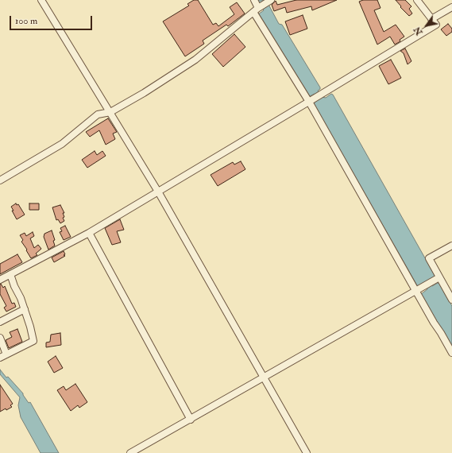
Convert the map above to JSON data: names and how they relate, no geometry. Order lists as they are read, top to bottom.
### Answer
{
  "scale_bar": "100 m",
  "north": "bottom left"
}
